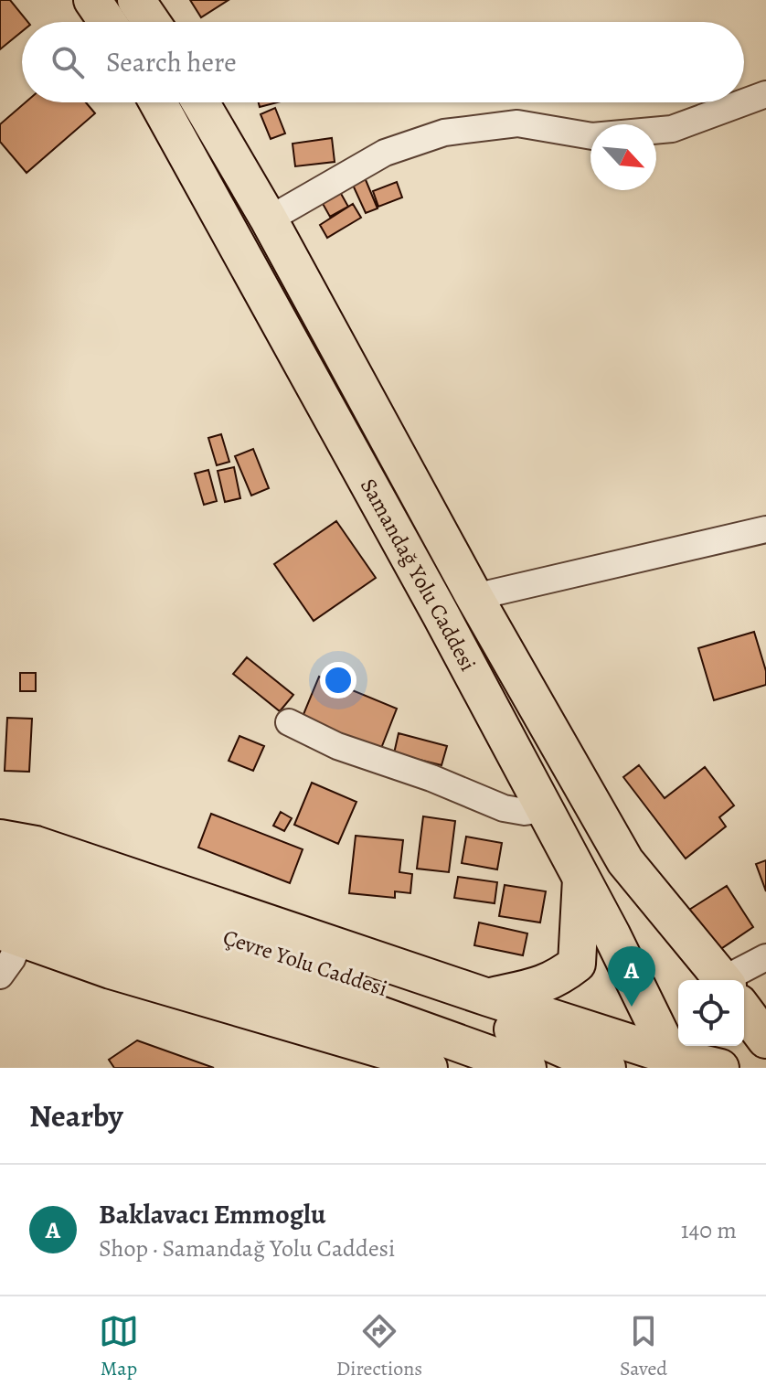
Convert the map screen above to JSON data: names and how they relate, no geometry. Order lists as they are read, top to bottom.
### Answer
{
  "streets": {
    "highway": ["Samandağ Yolu Caddesi", "Çevre Yolu Caddesi"]
  },
  "north": "bottom right",
  "page": {
    "search": "Search here",
    "pins": "A",
    "heading": "Nearby",
    "list": [
      {
        "mark": "A",
        "name": "Baklavacı Emmoglu",
        "note": "Shop · Samandağ Yolu Caddesi",
        "value": "140 m"
      }
    ],
    "nav": ["Map", "Directions", "Saved"]
  }
}
